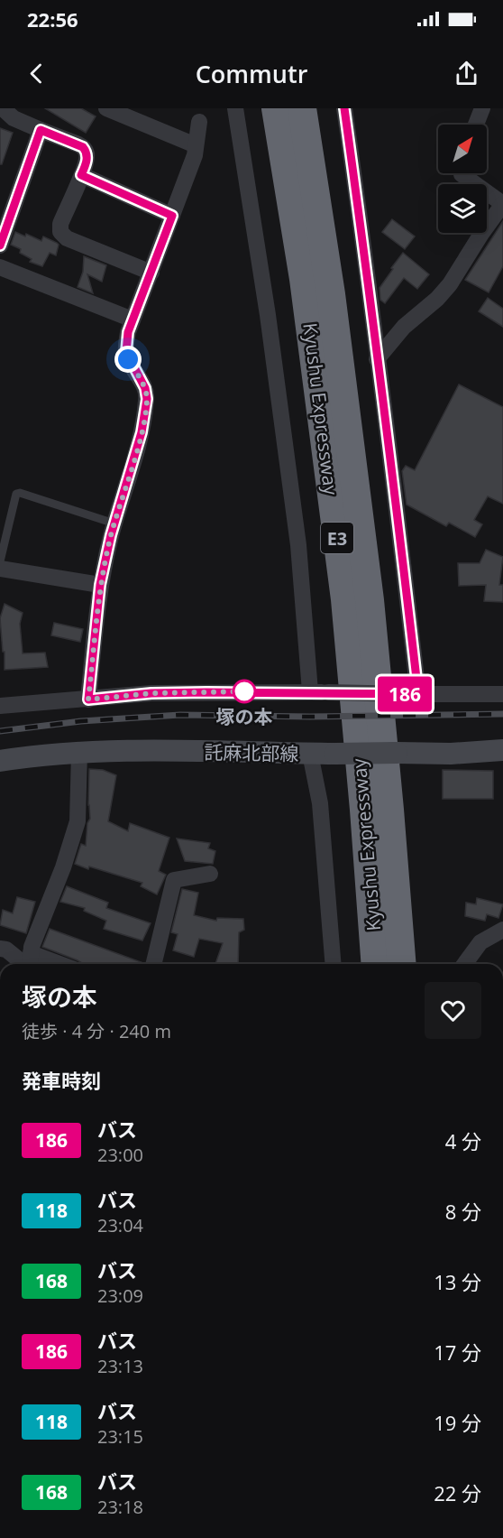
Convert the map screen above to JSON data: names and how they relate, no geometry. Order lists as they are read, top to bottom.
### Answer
{
  "streets": {
    "highway": ["Kyushu Expressway", "E3"],
    "main road": ["託麻北部線"]
  },
  "places": ["塚の本"],
  "lines": ["bus line 186"],
  "north": "top right",
  "page": {
    "status": "22:56",
    "header": "Commutr",
    "on_map": "186",
    "heading": [
      ["塚の本", "徒歩 · 4 分 · 240 m"],
      "発車時刻"
    ],
    "list": [
      {
        "mark": "186",
        "name": "バス",
        "note": "23:00",
        "value": "4 分"
      },
      {
        "mark": "118",
        "name": "バス",
        "note": "23:04",
        "value": "8 分"
      },
      {
        "mark": "168",
        "name": "バス",
        "note": "23:09",
        "value": "13 分"
      },
      {
        "mark": "186",
        "name": "バス",
        "note": "23:13",
        "value": "17 分"
      },
      {
        "mark": "118",
        "name": "バス",
        "note": "23:15",
        "value": "19 分"
      },
      {
        "mark": "168",
        "name": "バス",
        "note": "23:18",
        "value": "22 分"
      }
    ]
  }
}
